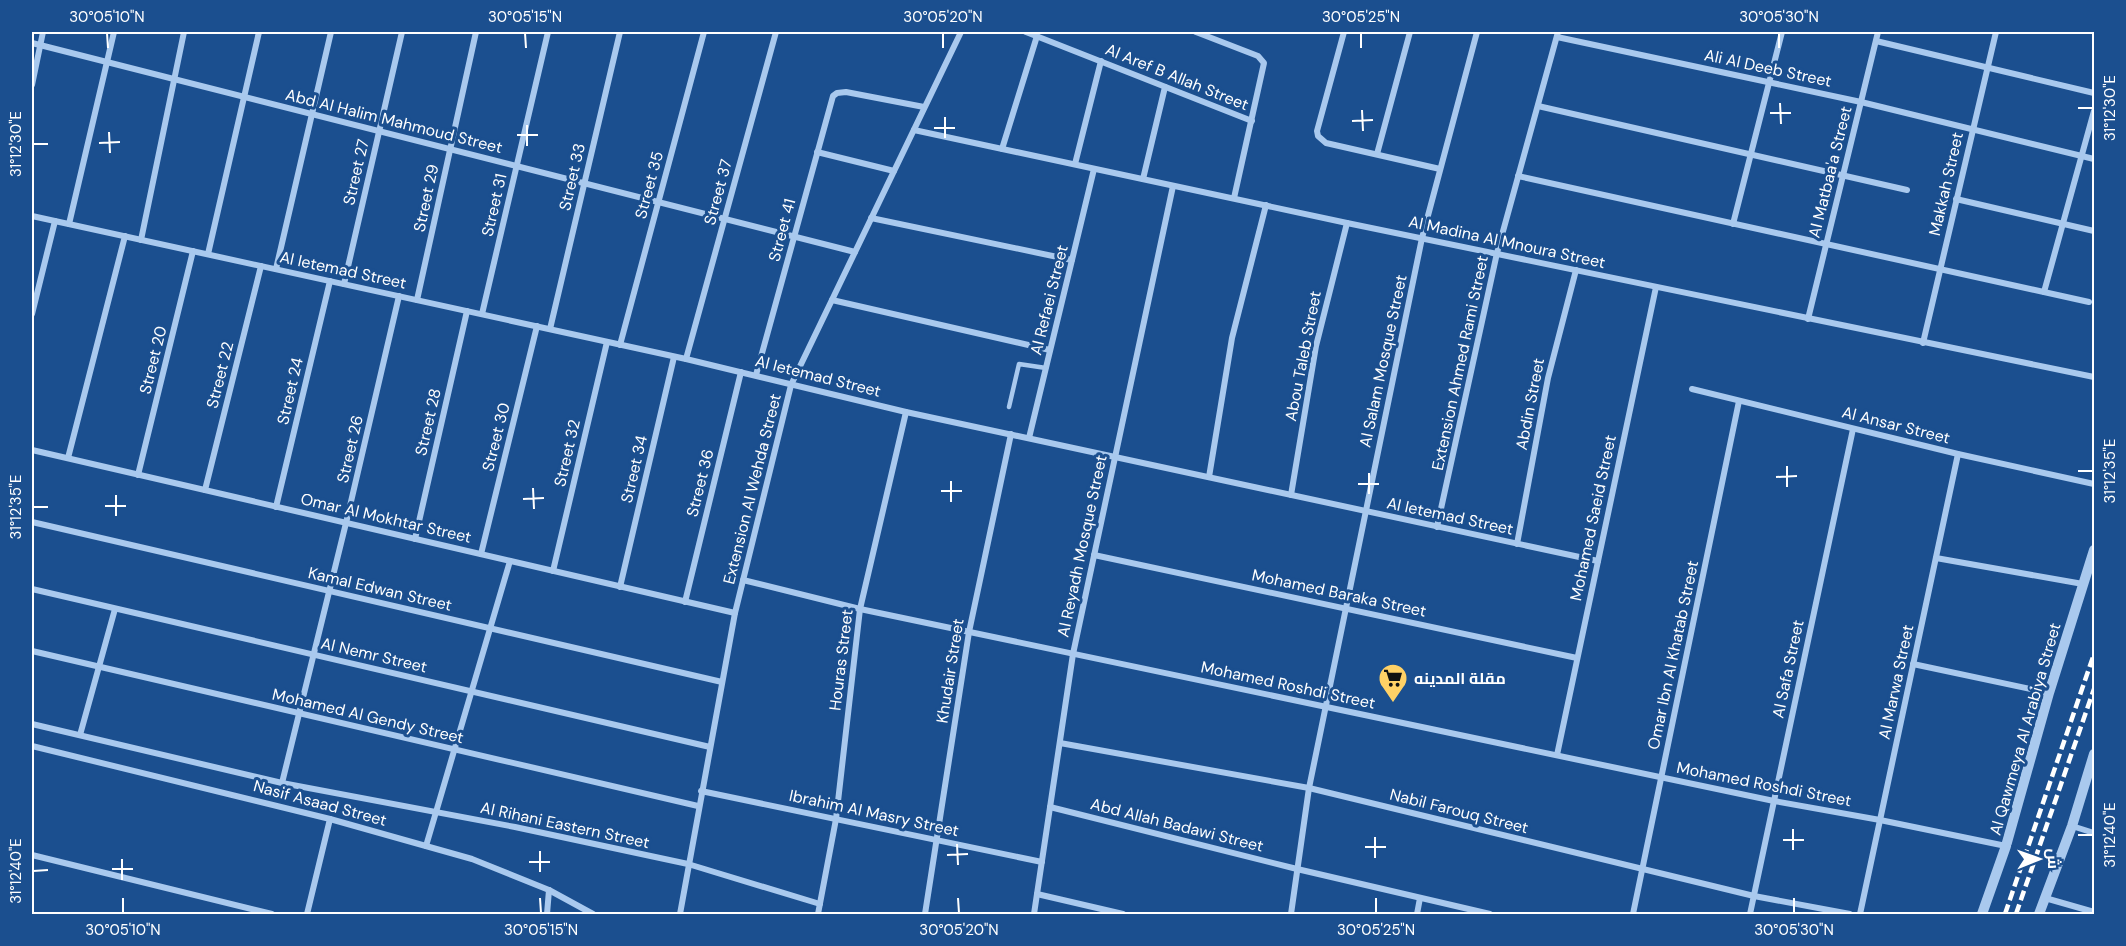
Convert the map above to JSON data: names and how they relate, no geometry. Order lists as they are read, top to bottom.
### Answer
{
  "streets": {
    "street": [
      "Ali Al Deeb Street",
      "Al Aref B Allah Street",
      "Abd Al Halim Mahmoud Street",
      "Street 27",
      "Al Matbaa'a Street",
      "Street 33",
      "Makkah Street",
      "Street 35",
      "Street 37",
      "Street 29",
      "Street 31",
      "Street 41",
      "Al Madina Al Mnoura Street",
      "Al Ietemad Street",
      "Al Refaei Street",
      "Abou Taleb Street",
      "Street 20",
      "Al Salam Mosque Street",
      "Extension Ahmed Rami Street",
      "Street 22",
      "Street 24",
      "Abdin Street",
      "Street 28",
      "Al Ansar Street",
      "Street 30",
      "Street 26",
      "Street 32",
      "Street 34",
      "Street 36",
      "Extension Al Wehda Street",
      "Omar Al Mokhtar Street",
      "Mohamed Saeid Street",
      "Al Reyadh Mosque Street",
      "Kamal Edwan Street",
      "Mohamed Baraka Street",
      "Al Nemr Street",
      "Omar Ibn Al Khatab Street",
      "Houras Street",
      "Al Safa Street",
      "Khudair Street",
      "Al Marwa Street",
      "Mohamed Roshdi Street",
      "Mohamed Al Gendy Street",
      "Al Qawmeya Al Arabiya Street",
      "Nasif Asaad Street",
      "Nabil Farouq Street",
      "Ibrahim Al Masry Street",
      "Al Rihani Eastern Street",
      "Abd Allah Badawi Street"
    ]
  },
  "crossings": [
    ["Ali Al Deeb Street", "Al Matbaa'a Street"],
    ["Ali Al Deeb Street", "Makkah Street"],
    ["Ali Al Deeb Street", "Extension Ahmed Rami Street"],
    ["Abd Al Halim Mahmoud Street", "Street 27"],
    ["Abd Al Halim Mahmoud Street", "Street 33"],
    ["Abd Al Halim Mahmoud Street", "Street 35"],
    ["Abd Al Halim Mahmoud Street", "Street 37"],
    ["Abd Al Halim Mahmoud Street", "Street 29"],
    ["Abd Al Halim Mahmoud Street", "Street 31"],
    ["Abd Al Halim Mahmoud Street", "Street 41"],
    ["Abd Al Halim Mahmoud Street", "Extension Al Wehda Street"],
    ["Street 27", "Al Ietemad Street"],
    ["Al Matbaa'a Street", "Al Madina Al Mnoura Street"],
    ["Street 33", "Al Ietemad Street"],
    ["Makkah Street", "Al Madina Al Mnoura Street"],
    ["Street 35", "Al Ietemad Street"],
    ["Street 37", "Al Ietemad Street"],
    ["Street 29", "Al Ietemad Street"],
    ["Street 31", "Al Ietemad Street"],
    ["Street 41", "Al Ietemad Street"],
    ["Street 41", "Extension Al Wehda Street"],
    ["Al Madina Al Mnoura Street", "Al Refaei Street"],
    ["Al Madina Al Mnoura Street", "Abou Taleb Street"],
    ["Al Madina Al Mnoura Street", "Al Salam Mosque Street"],
    ["Al Madina Al Mnoura Street", "Extension Ahmed Rami Street"],
    ["Al Madina Al Mnoura Street", "Abdin Street"],
    ["Al Madina Al Mnoura Street", "Extension Al Wehda Street"],
    ["Al Madina Al Mnoura Street", "Mohamed Saeid Street"],
    ["Al Madina Al Mnoura Street", "Al Reyadh Mosque Street"],
    ["Al Ietemad Street", "Al Refaei Street"],
    ["Al Ietemad Street", "Abou Taleb Street"],
    ["Al Ietemad Street", "Street 20"],
    ["Al Ietemad Street", "Al Salam Mosque Street"],
    ["Al Ietemad Street", "Extension Ahmed Rami Street"],
    ["Al Ietemad Street", "Street 22"],
    ["Al Ietemad Street", "Street 24"],
    ["Al Ietemad Street", "Abdin Street"],
    ["Al Ietemad Street", "Street 28"],
    ["Al Ietemad Street", "Street 30"],
    ["Al Ietemad Street", "Street 26"],
    ["Al Ietemad Street", "Street 32"],
    ["Al Ietemad Street", "Street 34"],
    ["Al Ietemad Street", "Street 36"],
    ["Al Ietemad Street", "Extension Al Wehda Street"],
    ["Al Ietemad Street", "Mohamed Saeid Street"],
    ["Al Ietemad Street", "Al Reyadh Mosque Street"],
    ["Al Ietemad Street", "Houras Street"],
    ["Al Ietemad Street", "Khudair Street"],
    ["Street 20", "Omar Al Mokhtar Street"],
    ["Al Salam Mosque Street", "Mohamed Baraka Street"],
    ["Al Salam Mosque Street", "Mohamed Roshdi Street"],
    ["Al Salam Mosque Street", "Nabil Farouq Street"],
    ["Al Salam Mosque Street", "Abd Allah Badawi Street"],
    ["Street 22", "Omar Al Mokhtar Street"],
    ["Street 24", "Omar Al Mokhtar Street"],
    ["Street 28", "Omar Al Mokhtar Street"],
    ["Al Ansar Street", "Omar Ibn Al Khatab Street"],
    ["Al Ansar Street", "Al Safa Street"],
    ["Al Ansar Street", "Al Marwa Street"],
    ["Street 30", "Omar Al Mokhtar Street"],
    ["Street 26", "Omar Al Mokhtar Street"],
    ["Street 26", "Kamal Edwan Street"],
    ["Street 26", "Al Nemr Street"],
    ["Street 26", "Mohamed Al Gendy Street"],
    ["Street 26", "Nasif Asaad Street"],
    ["Street 32", "Omar Al Mokhtar Street"],
    ["Street 34", "Omar Al Mokhtar Street"],
    ["Street 36", "Omar Al Mokhtar Street"],
    ["Extension Al Wehda Street", "Omar Al Mokhtar Street"],
    ["Extension Al Wehda Street", "Kamal Edwan Street"],
    ["Extension Al Wehda Street", "Al Nemr Street"],
    ["Extension Al Wehda Street", "Mohamed Roshdi Street"],
    ["Extension Al Wehda Street", "Mohamed Al Gendy Street"],
    ["Extension Al Wehda Street", "Ibrahim Al Masry Street"],
    ["Extension Al Wehda Street", "Al Rihani Eastern Street"],
    ["Mohamed Saeid Street", "Mohamed Baraka Street"],
    ["Mohamed Saeid Street", "Mohamed Roshdi Street"],
    ["Al Reyadh Mosque Street", "Mohamed Baraka Street"],
    ["Al Reyadh Mosque Street", "Mohamed Roshdi Street"],
    ["Al Reyadh Mosque Street", "Nabil Farouq Street"],
    ["Al Reyadh Mosque Street", "Ibrahim Al Masry Street"],
    ["Al Reyadh Mosque Street", "Abd Allah Badawi Street"],
    ["Omar Ibn Al Khatab Street", "Mohamed Roshdi Street"],
    ["Omar Ibn Al Khatab Street", "Nabil Farouq Street"],
    ["Houras Street", "Mohamed Roshdi Street"],
    ["Houras Street", "Ibrahim Al Masry Street"],
    ["Houras Street", "Al Rihani Eastern Street"],
    ["Al Safa Street", "Mohamed Roshdi Street"],
    ["Al Safa Street", "Nabil Farouq Street"],
    ["Khudair Street", "Mohamed Roshdi Street"],
    ["Khudair Street", "Ibrahim Al Masry Street"],
    ["Al Marwa Street", "Mohamed Roshdi Street"],
    ["Mohamed Roshdi Street", "Al Qawmeya Al Arabiya Street"],
    ["Nasif Asaad Street", "Al Rihani Eastern Street"]
  ],
  "places": {
    "supermarket": ["مقلة المدينه"]
  },
  "north": "right",
  "coordinates": [
    "30°05'10\"N",
    "30°05'15\"N",
    "30°05'20\"N",
    "30°05'25\"N",
    "30°05'30\"N",
    "31°12'30\"E",
    "31°12'35\"E",
    "31°12'40\"E"
  ]
}
